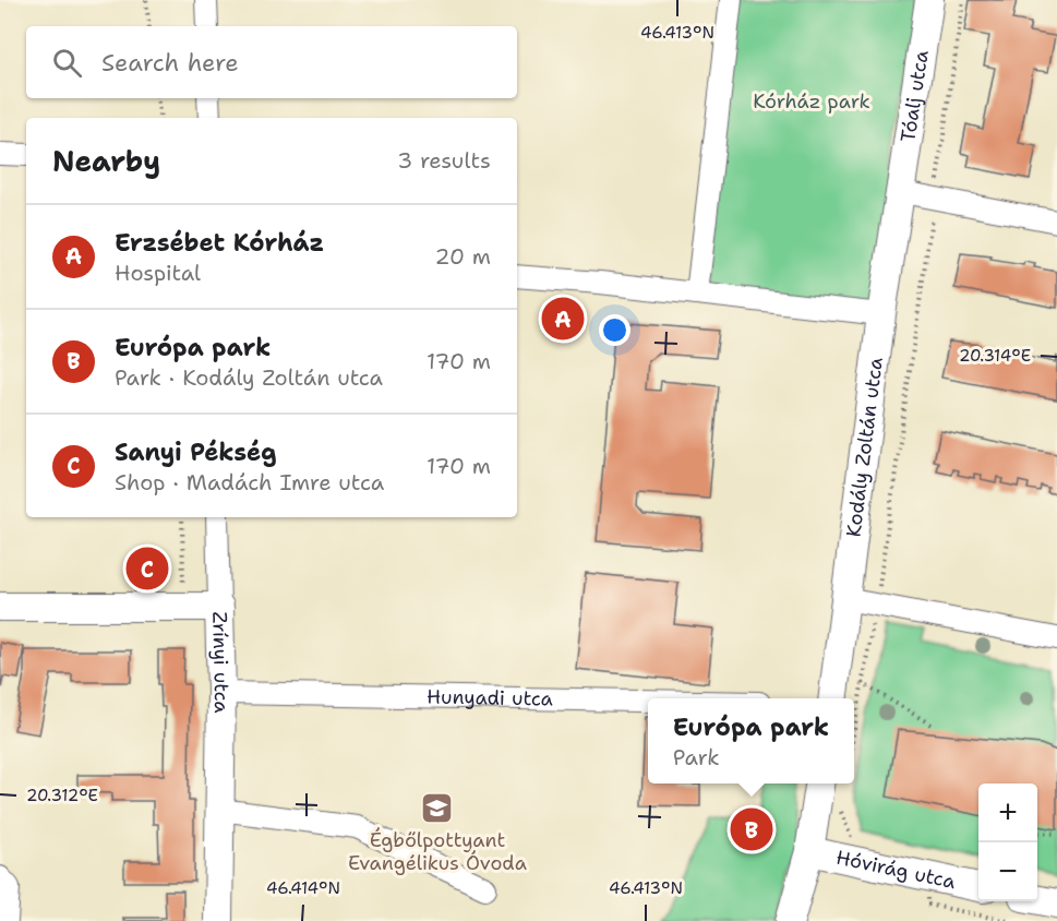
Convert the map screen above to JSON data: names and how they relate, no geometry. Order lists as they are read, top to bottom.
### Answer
{
  "streets": {
    "street": [
      "Tóalj utca",
      "Kodály Zoltán utca",
      "Zrínyi utca",
      "Hunyadi utca",
      "Hóvirág utca"
    ]
  },
  "crossings": [
    ["Tóalj utca", "Kodály Zoltán utca"],
    ["Zrínyi utca", "Hunyadi utca"]
  ],
  "parks": ["Kórház park"],
  "places": {
    "school or university": ["Égbőlpottyant Evangélikus Óvoda"]
  },
  "page": {
    "search": "Search here",
    "heading": ["Nearby", "3 results"],
    "list": [
      {
        "mark": "A",
        "name": "Erzsébet Kórház",
        "note": "Hospital",
        "value": "20 m"
      },
      {
        "mark": "B",
        "name": "Európa park",
        "note": "Park · Kodály Zoltán utca",
        "value": "170 m"
      },
      {
        "mark": "C",
        "name": "Sanyi Pékség",
        "note": "Shop · Madách Imre utca",
        "value": "170 m"
      }
    ],
    "pins": ["A", "C", "B"],
    "popup": ["Európa park", "Park"],
    "map_buttons": ["+", "−"]
  },
  "coordinates": [
    "46.413°N",
    "20.314°E",
    "20.312°E",
    "46.414°N"
  ]
}
